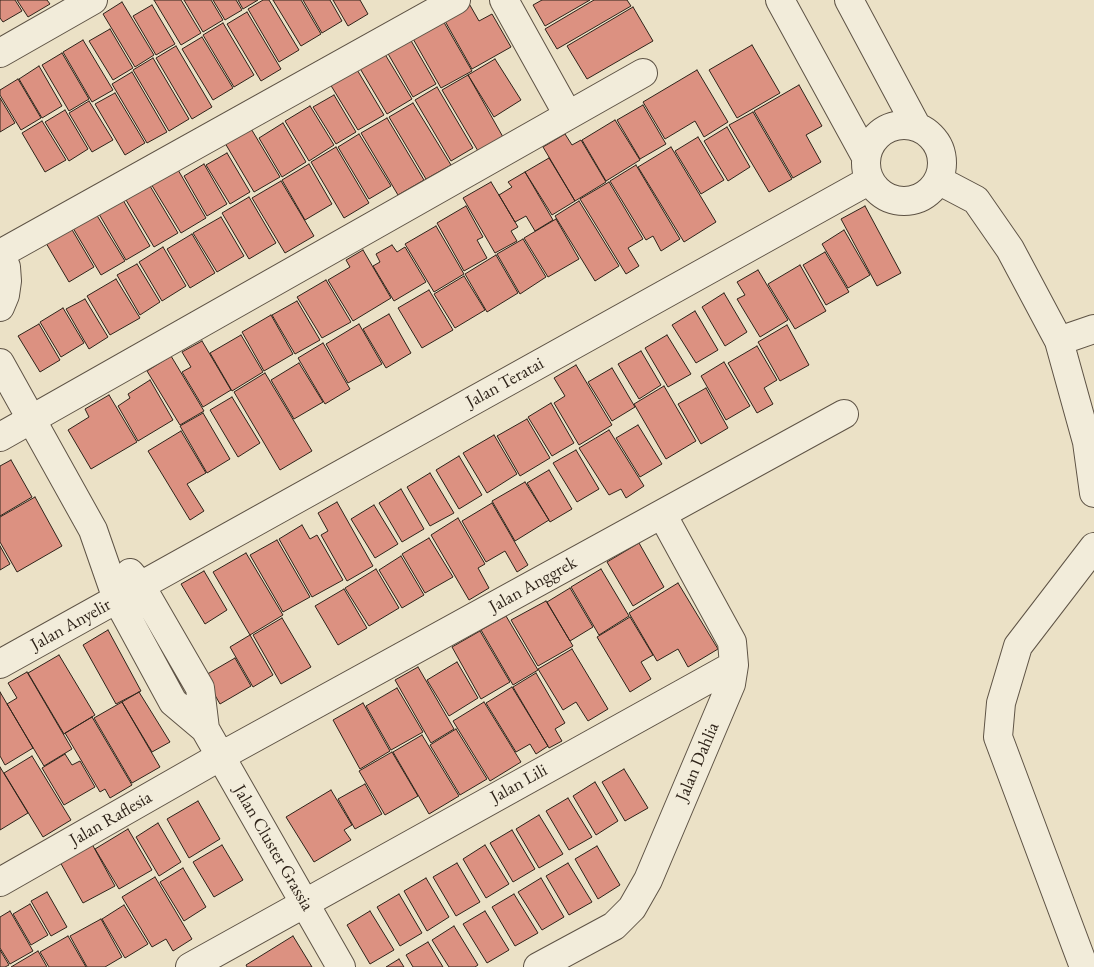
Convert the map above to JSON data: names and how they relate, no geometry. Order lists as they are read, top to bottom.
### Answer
{
  "streets": {
    "street": [
      "Jalan Teratai",
      "Jalan Anggrek",
      "Jalan Anyelir",
      "Jalan Dahlia",
      "Jalan Lili",
      "Jalan Raflesia",
      "Jalan Cluster Grassia"
    ]
  },
  "crossings": [
    ["Jalan Teratai", "Jalan Anyelir"],
    ["Jalan Teratai", "Jalan Cluster Grassia"],
    ["Jalan Anggrek", "Jalan Dahlia"],
    ["Jalan Anggrek", "Jalan Raflesia"],
    ["Jalan Anggrek", "Jalan Cluster Grassia"],
    ["Jalan Anyelir", "Jalan Cluster Grassia"],
    ["Jalan Dahlia", "Jalan Lili"],
    ["Jalan Lili", "Jalan Cluster Grassia"],
    ["Jalan Raflesia", "Jalan Cluster Grassia"]
  ]
}
